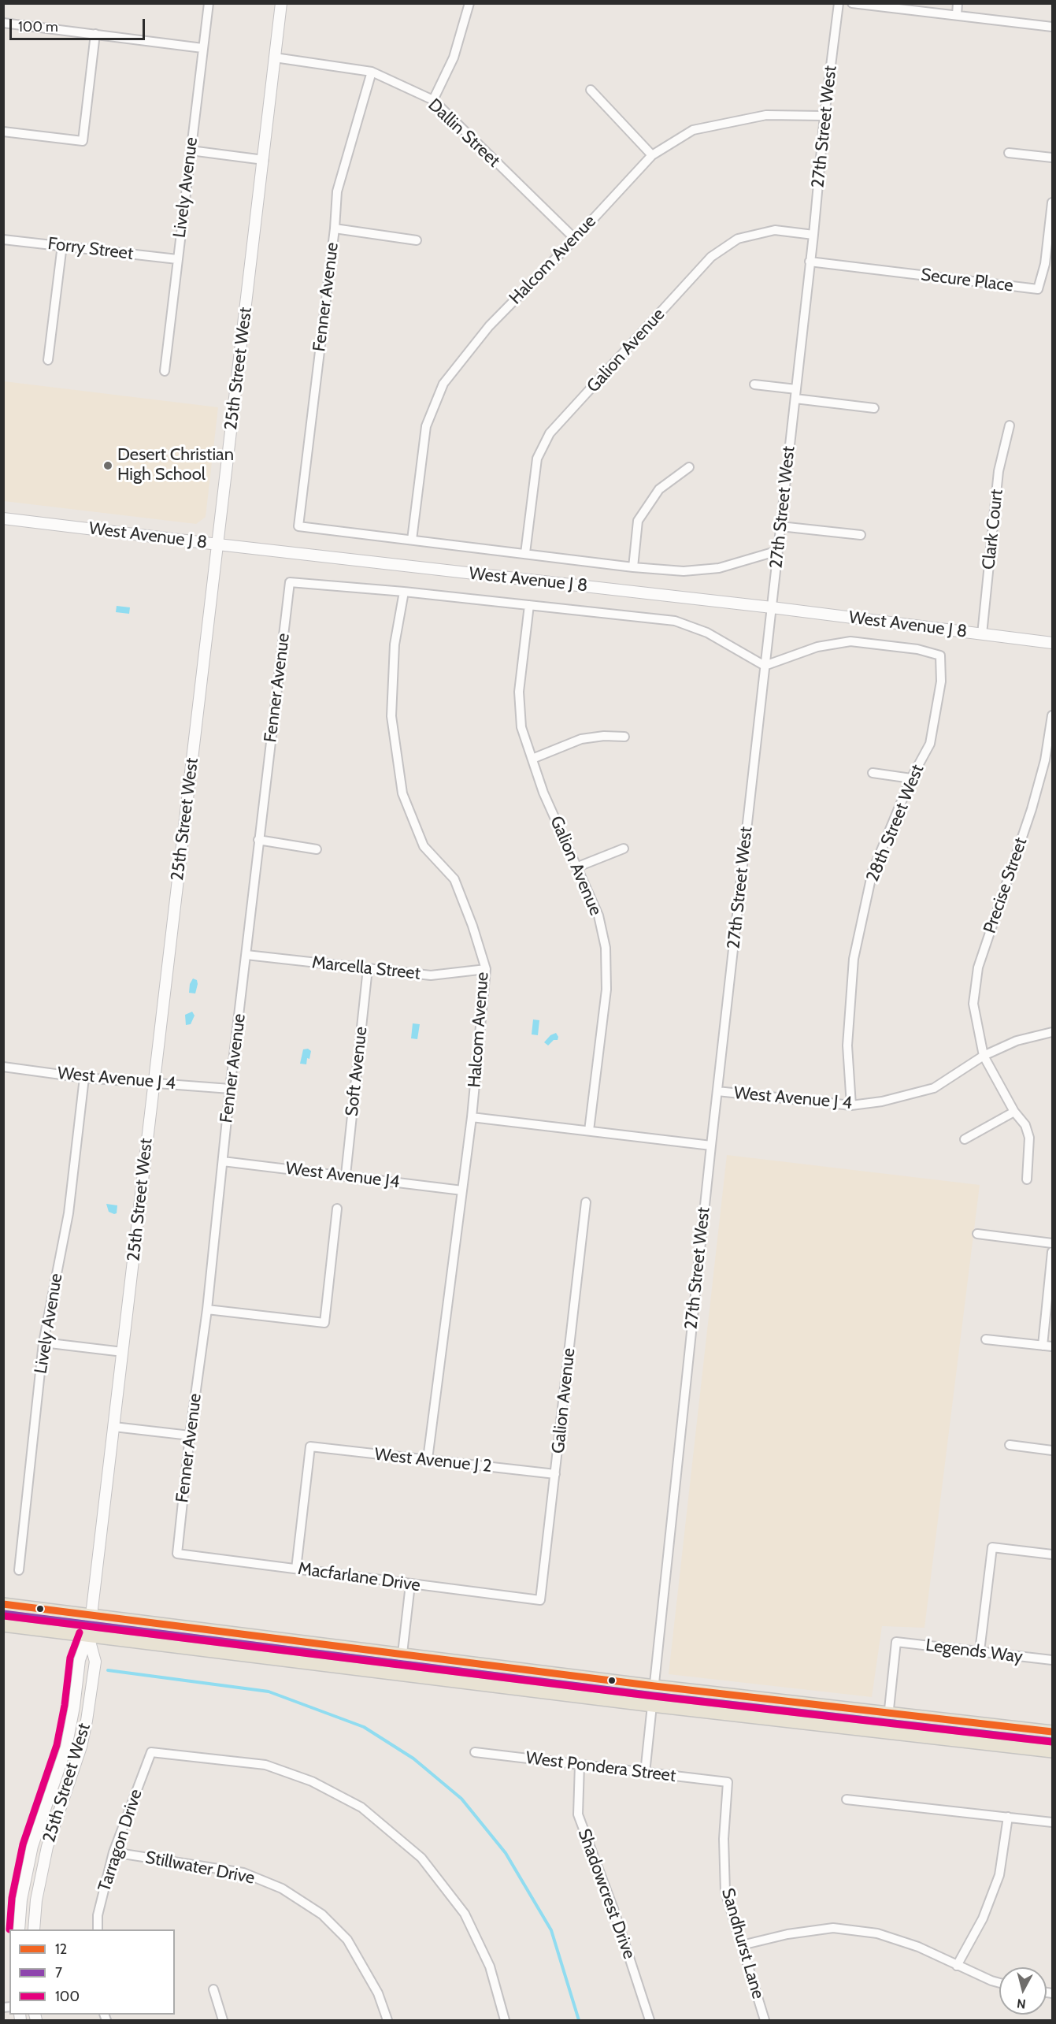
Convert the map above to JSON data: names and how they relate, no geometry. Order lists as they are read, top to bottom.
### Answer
{
  "streets": {
    "street": [
      "27th Street West",
      "Dallin Street",
      "Lively Avenue",
      "Forry Street",
      "Halcom Avenue",
      "Secure Place",
      "Fenner Avenue",
      "Galion Avenue",
      "25th Street West",
      "Clark Court",
      "West Avenue J 8",
      "28th Street West",
      "Precise Street",
      "Marcella Street",
      "Soft Avenue",
      "West Avenue J 4",
      "West Avenue J4",
      "West Avenue J 2",
      "Macfarlane Drive",
      "Legends Way",
      "West Pondera Street",
      "Tarragon Drive",
      "Stillwater Drive",
      "Shadowcrest Drive",
      "Sandhurst Lane"
    ]
  },
  "crossings": [
    ["27th Street West", "Halcom Avenue"],
    ["27th Street West", "Secure Place"],
    ["27th Street West", "Galion Avenue"],
    ["27th Street West", "West Avenue J 8"],
    ["27th Street West", "28th Street West"],
    ["27th Street West", "West Avenue J 4"],
    ["27th Street West", "West Pondera Street"],
    ["Dallin Street", "Halcom Avenue"],
    ["Dallin Street", "Fenner Avenue"],
    ["Dallin Street", "25th Street West"],
    ["Lively Avenue", "Forry Street"],
    ["Lively Avenue", "West Avenue J 4"],
    ["Halcom Avenue", "Fenner Avenue"],
    ["Halcom Avenue", "Marcella Street"],
    ["Halcom Avenue", "West Avenue J4"],
    ["Halcom Avenue", "West Avenue J 2"],
    ["Fenner Avenue", "Marcella Street"],
    ["Fenner Avenue", "West Avenue J 4"],
    ["Fenner Avenue", "West Avenue J4"],
    ["Fenner Avenue", "Macfarlane Drive"],
    ["Galion Avenue", "West Avenue J 2"],
    ["Galion Avenue", "Macfarlane Drive"],
    ["25th Street West", "West Avenue J 8"],
    ["25th Street West", "West Avenue J 4"],
    ["Clark Court", "West Avenue J 8"],
    ["28th Street West", "West Avenue J 4"],
    ["Precise Street", "West Avenue J 4"],
    ["Marcella Street", "Soft Avenue"],
    ["Soft Avenue", "West Avenue J4"],
    ["West Avenue J 2", "Macfarlane Drive"],
    ["West Pondera Street", "Shadowcrest Drive"],
    ["West Pondera Street", "Sandhurst Lane"],
    ["Tarragon Drive", "Stillwater Drive"]
  ],
  "places": ["Desert Christian High School"],
  "lines": ["transit line 12", "transit line 7", "transit line 100"],
  "legend": ["12", "7", "100"],
  "scale_bar": "100 m",
  "north": "bottom"
}
